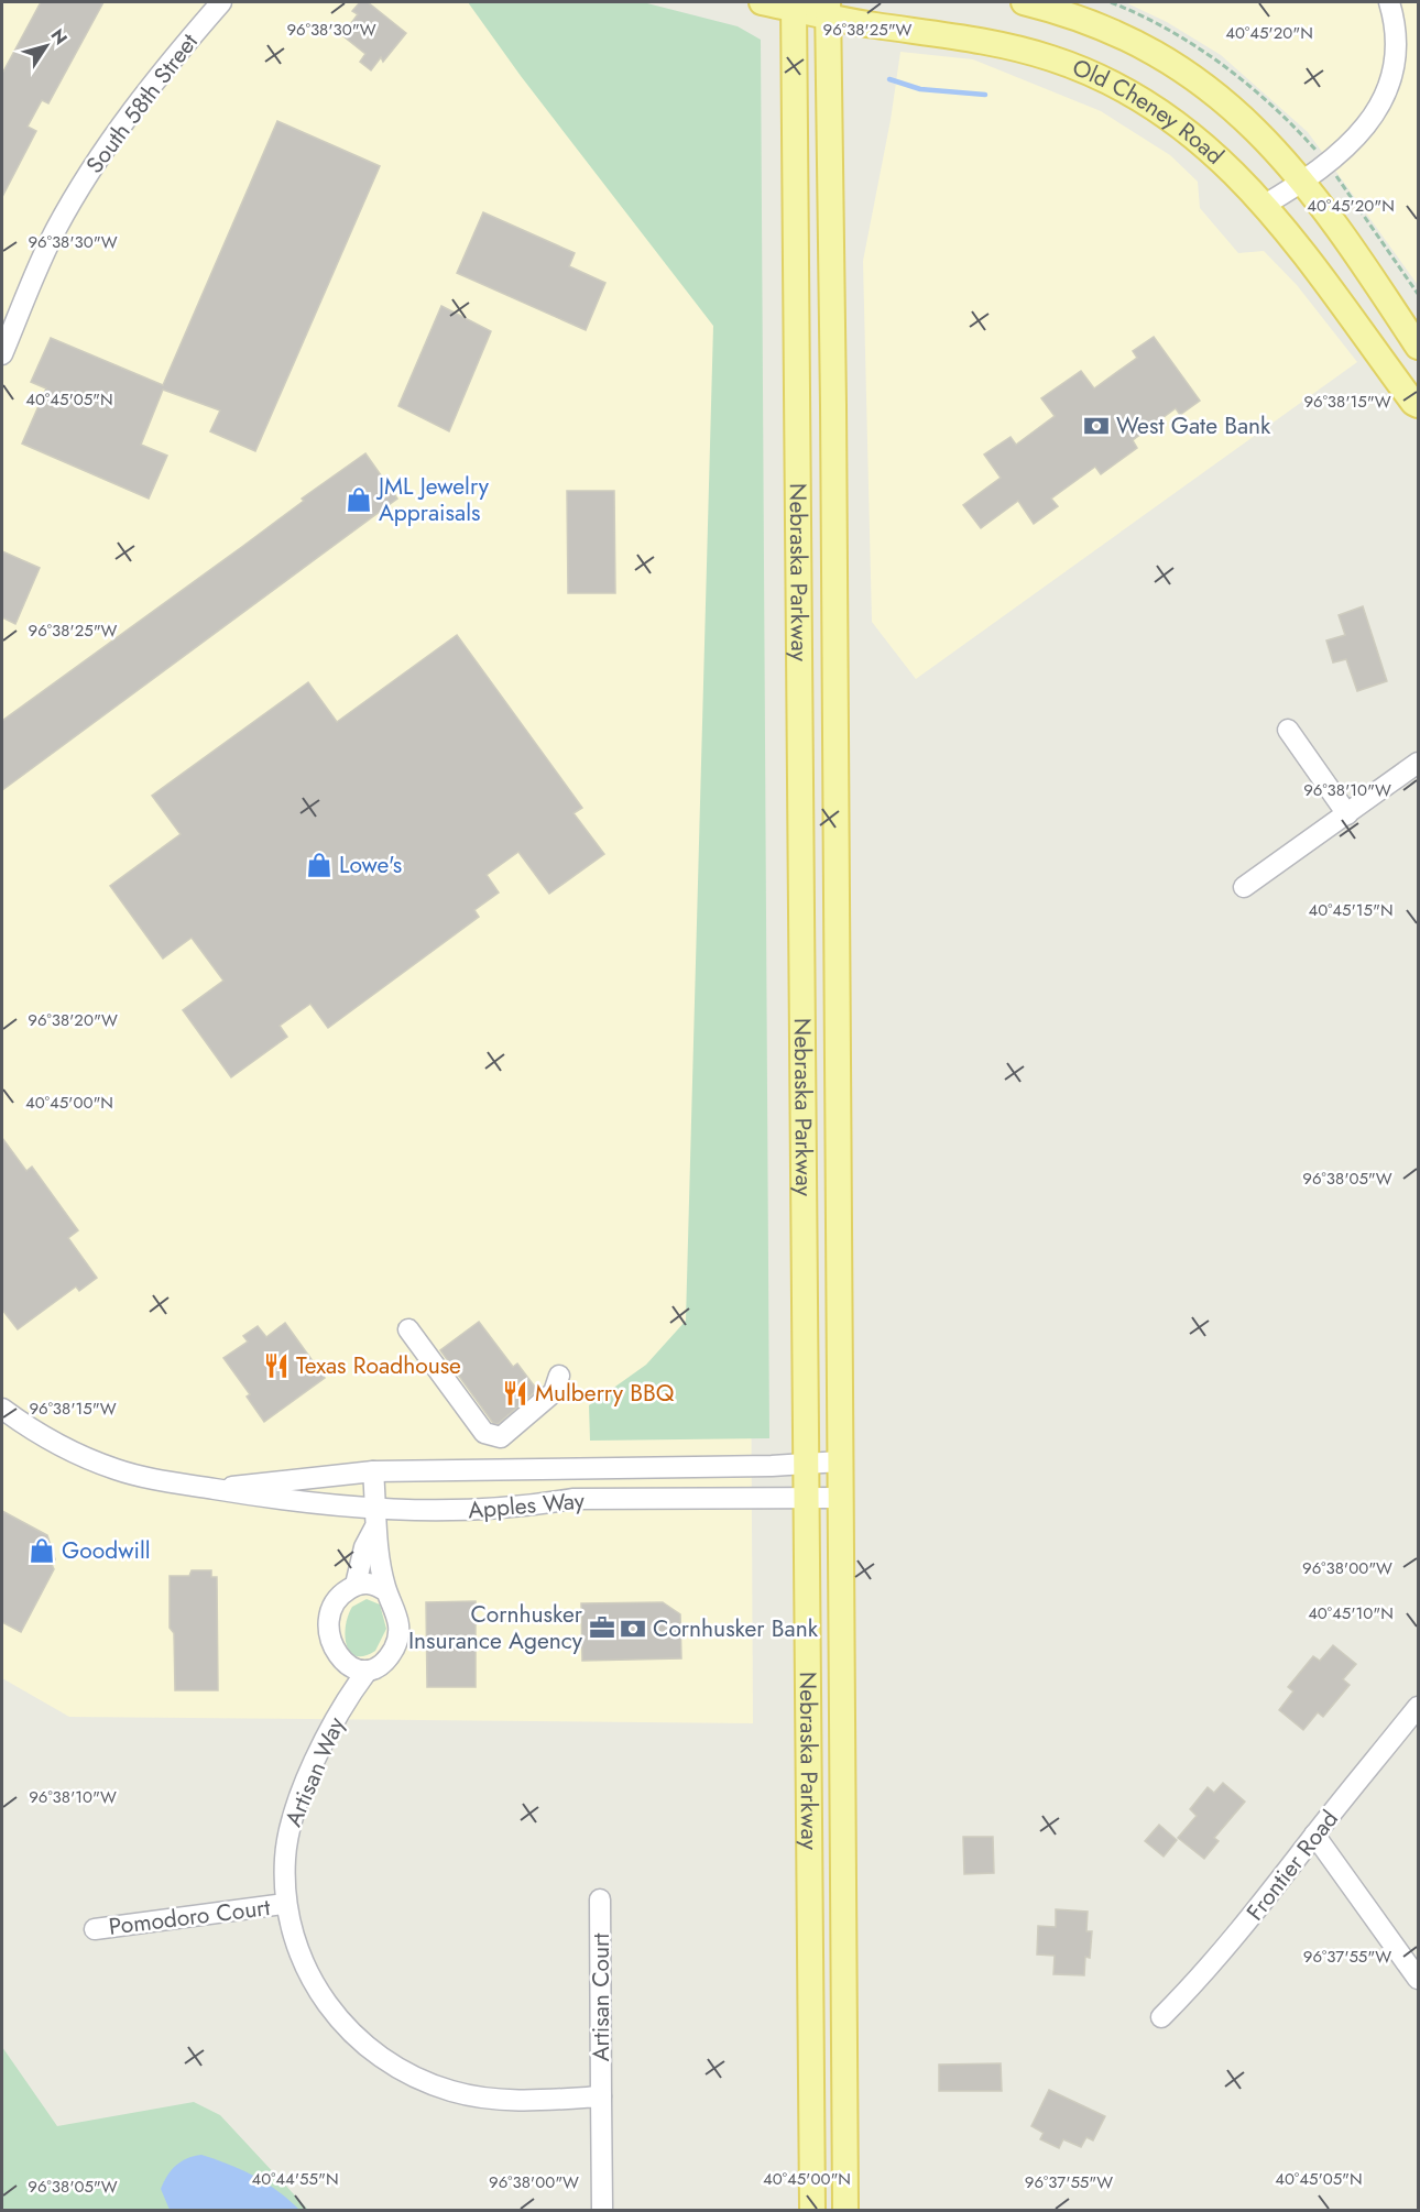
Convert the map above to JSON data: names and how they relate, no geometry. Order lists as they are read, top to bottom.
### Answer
{
  "streets": {
    "main road": ["Old Cheney Road", "Nebraska Parkway"],
    "street": [
      "South 58th Street",
      "Apples Way",
      "Artisan Way",
      "Frontier Road",
      "Pomodoro Court",
      "Artisan Court"
    ]
  },
  "crossings": [
    ["Old Cheney Road", "Nebraska Parkway"],
    ["Nebraska Parkway", "Apples Way"],
    ["Artisan Way", "Pomodoro Court"],
    ["Artisan Way", "Artisan Court"]
  ],
  "places": {
    "bank": ["West Gate Bank", "Cornhusker Bank"],
    "shop": ["JML Jewelry Appraisals", "Lowe's", "Goodwill"],
    "restaurant": ["Texas Roadhouse", "Mulberry BBQ"],
    "office": ["Cornhusker Insurance Agency"]
  },
  "north": "top right",
  "coordinates": [
    "96°38'30\"W",
    "96°38'25\"W",
    "40°45'20\"N",
    "40°45'05\"N",
    "96°38'15\"W",
    "96°38'10\"W",
    "40°45'15\"N",
    "96°38'20\"W",
    "40°45'00\"N",
    "96°38'05\"W",
    "96°38'00\"W",
    "40°45'10\"N",
    "96°37'55\"W",
    "40°44'55\"N"
  ]
}
